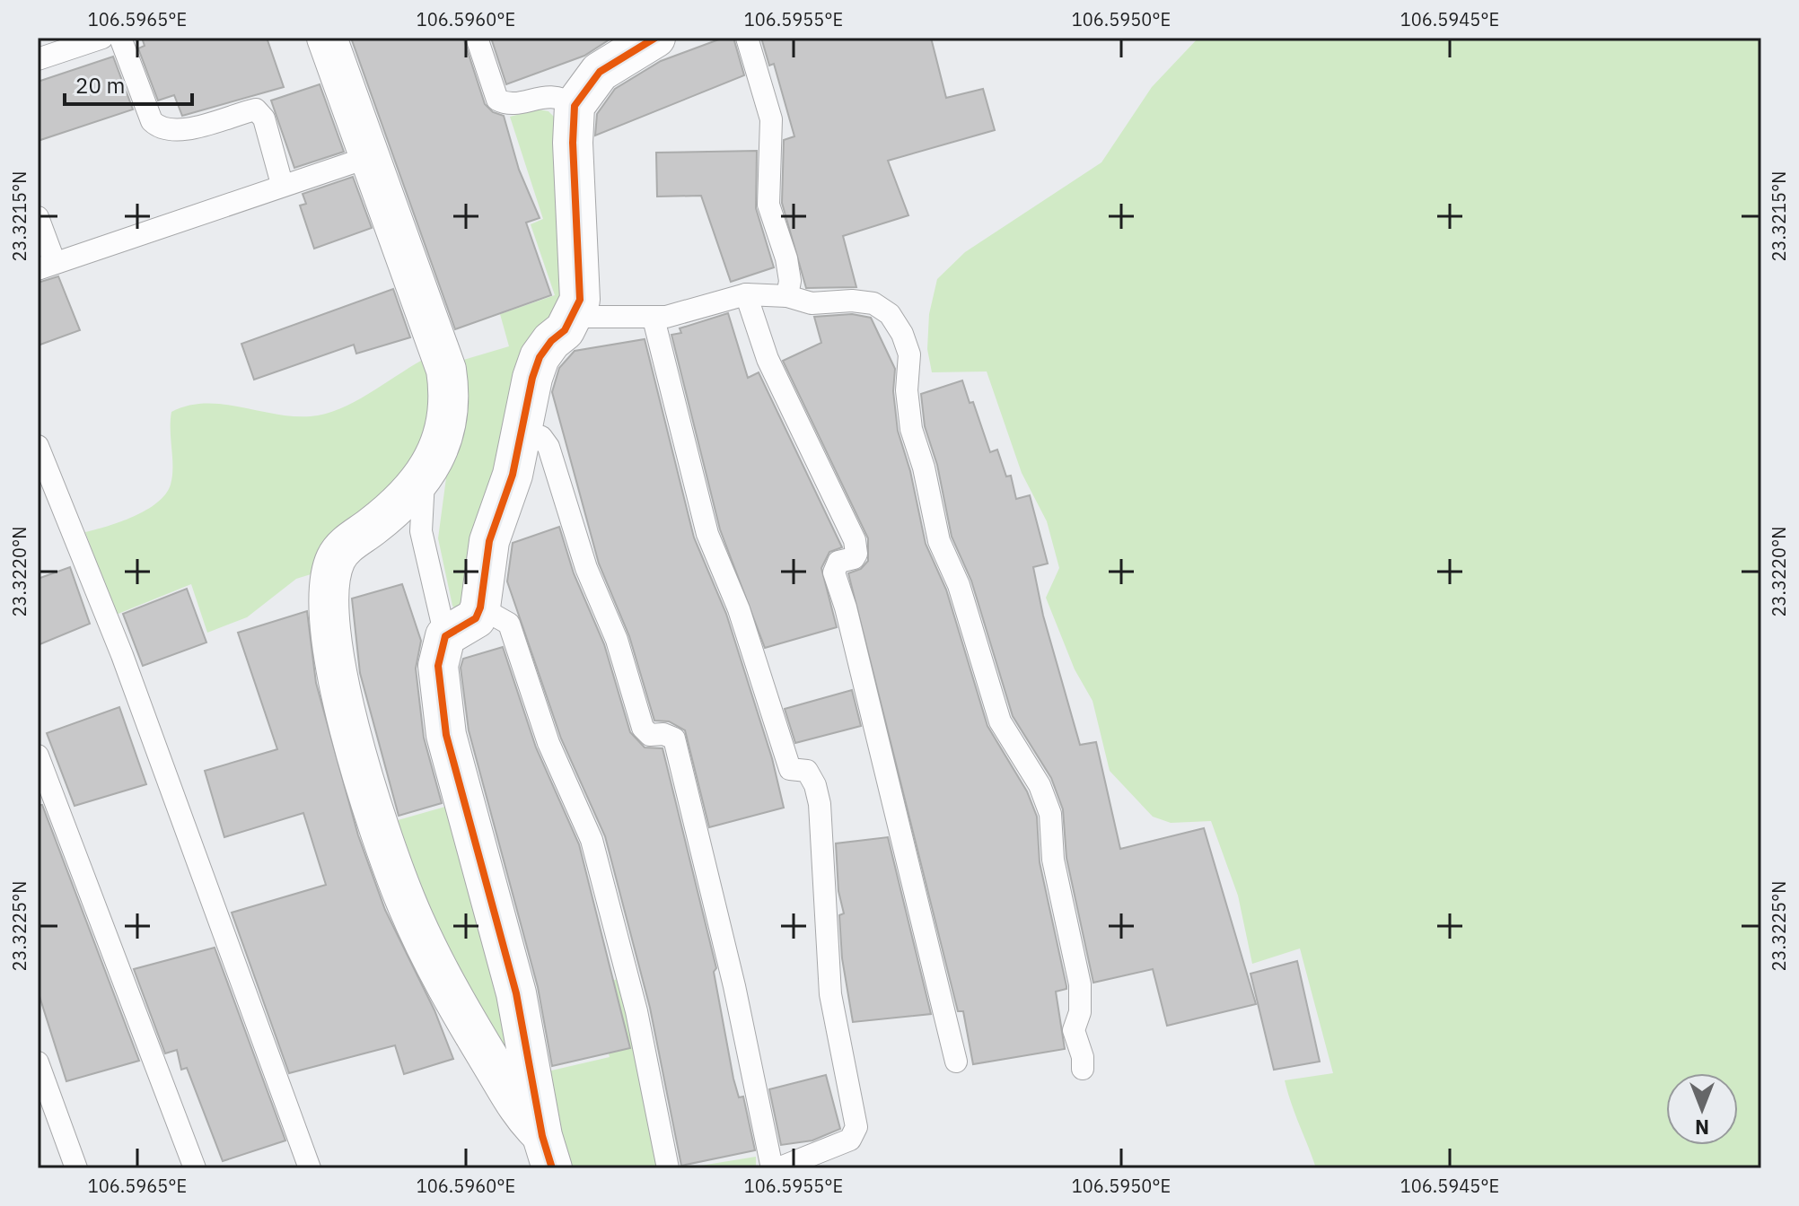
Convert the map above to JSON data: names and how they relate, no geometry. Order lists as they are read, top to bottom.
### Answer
{
  "scale_bar": "20 m",
  "north": "bottom",
  "coordinates": [
    "106.5965°E",
    "106.5960°E",
    "106.5955°E",
    "106.5950°E",
    "106.5945°E",
    "23.3215°N",
    "23.3220°N",
    "23.3225°N"
  ]
}
